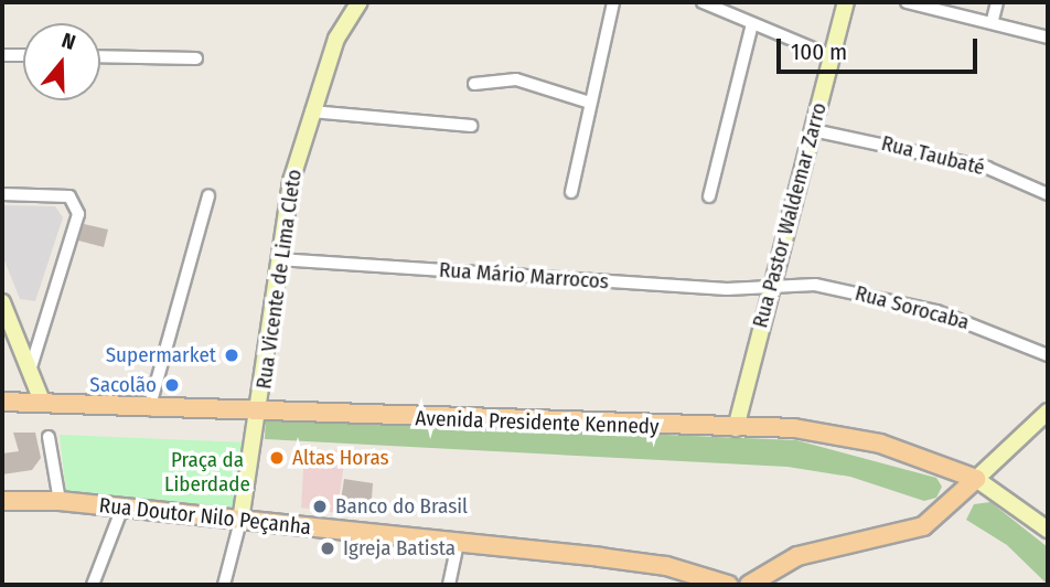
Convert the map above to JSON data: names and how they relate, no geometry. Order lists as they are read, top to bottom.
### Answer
{
  "streets": {
    "main road": ["Avenida Presidente Kennedy", "Rua Doutor Nilo Peçanha"],
    "street": [
      "Rua Taubaté",
      "Rua Pastor Waldemar Zarro",
      "Rua Mário Marrocos",
      "Rua Vicente de Lima Cleto",
      "Rua Sorocaba"
    ]
  },
  "crossings": [
    ["Rua Taubaté", "Rua Pastor Waldemar Zarro"],
    ["Rua Pastor Waldemar Zarro", "Rua Mário Marrocos"],
    ["Rua Pastor Waldemar Zarro", "Rua Sorocaba"],
    ["Rua Pastor Waldemar Zarro", "Avenida Presidente Kennedy"],
    ["Rua Mário Marrocos", "Rua Vicente de Lima Cleto"],
    ["Rua Mário Marrocos", "Rua Sorocaba"],
    ["Rua Vicente de Lima Cleto", "Avenida Presidente Kennedy"],
    ["Rua Vicente de Lima Cleto", "Rua Doutor Nilo Peçanha"]
  ],
  "parks": ["Praça da Liberdade"],
  "places": [
    "Supermarket",
    "Sacolão",
    "Altas Horas",
    "Banco do Brasil",
    "Igreja Batista"
  ],
  "scale_bar": "100 m",
  "north": "top"
}
